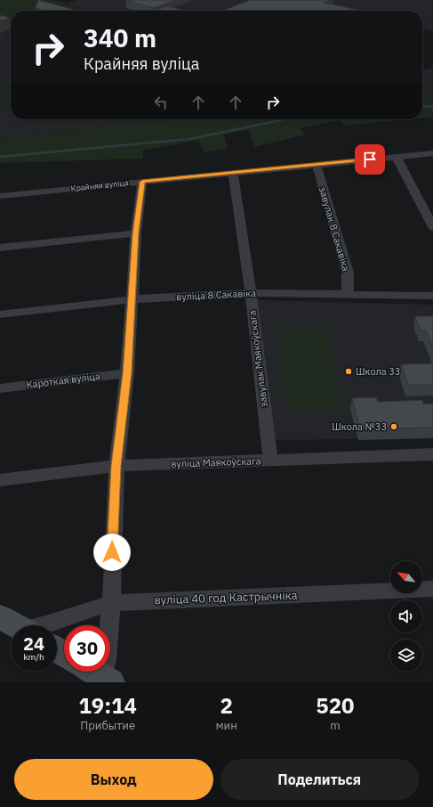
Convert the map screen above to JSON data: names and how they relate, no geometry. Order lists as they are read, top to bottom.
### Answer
{
  "streets": {
    "street": [
      "Крайняя вуліца",
      "завулак 8 Сакавіка",
      "вуліца 8 Сакавіка",
      "завулак Маякоўскага",
      "Кароткая вуліца",
      "вуліца Маякоўскага",
      "вуліца 40 год Кастрычніка"
    ]
  },
  "crossings": [
    ["Крайняя вуліца", "завулак 8 Сакавіка"],
    ["Крайняя вуліца", "завулак Маякоўскага"],
    ["завулак 8 Сакавіка", "вуліца 8 Сакавіка"],
    ["вуліца 8 Сакавіка", "завулак Маякоўскага"],
    ["завулак Маякоўскага", "вуліца Маякоўскага"]
  ],
  "places": ["Школа 33", "Школа №33"],
  "north": "top left",
  "page": {
    "turn": ["340 m", "Крайняя вуліца"],
    "speed": "24 km/h",
    "limit": "30",
    "eta": [
      "19:14",
      "Прибытие",
      "2",
      "мин",
      "520",
      "m"
    ],
    "buttons": ["Выход", "Поделиться"]
  }
}
